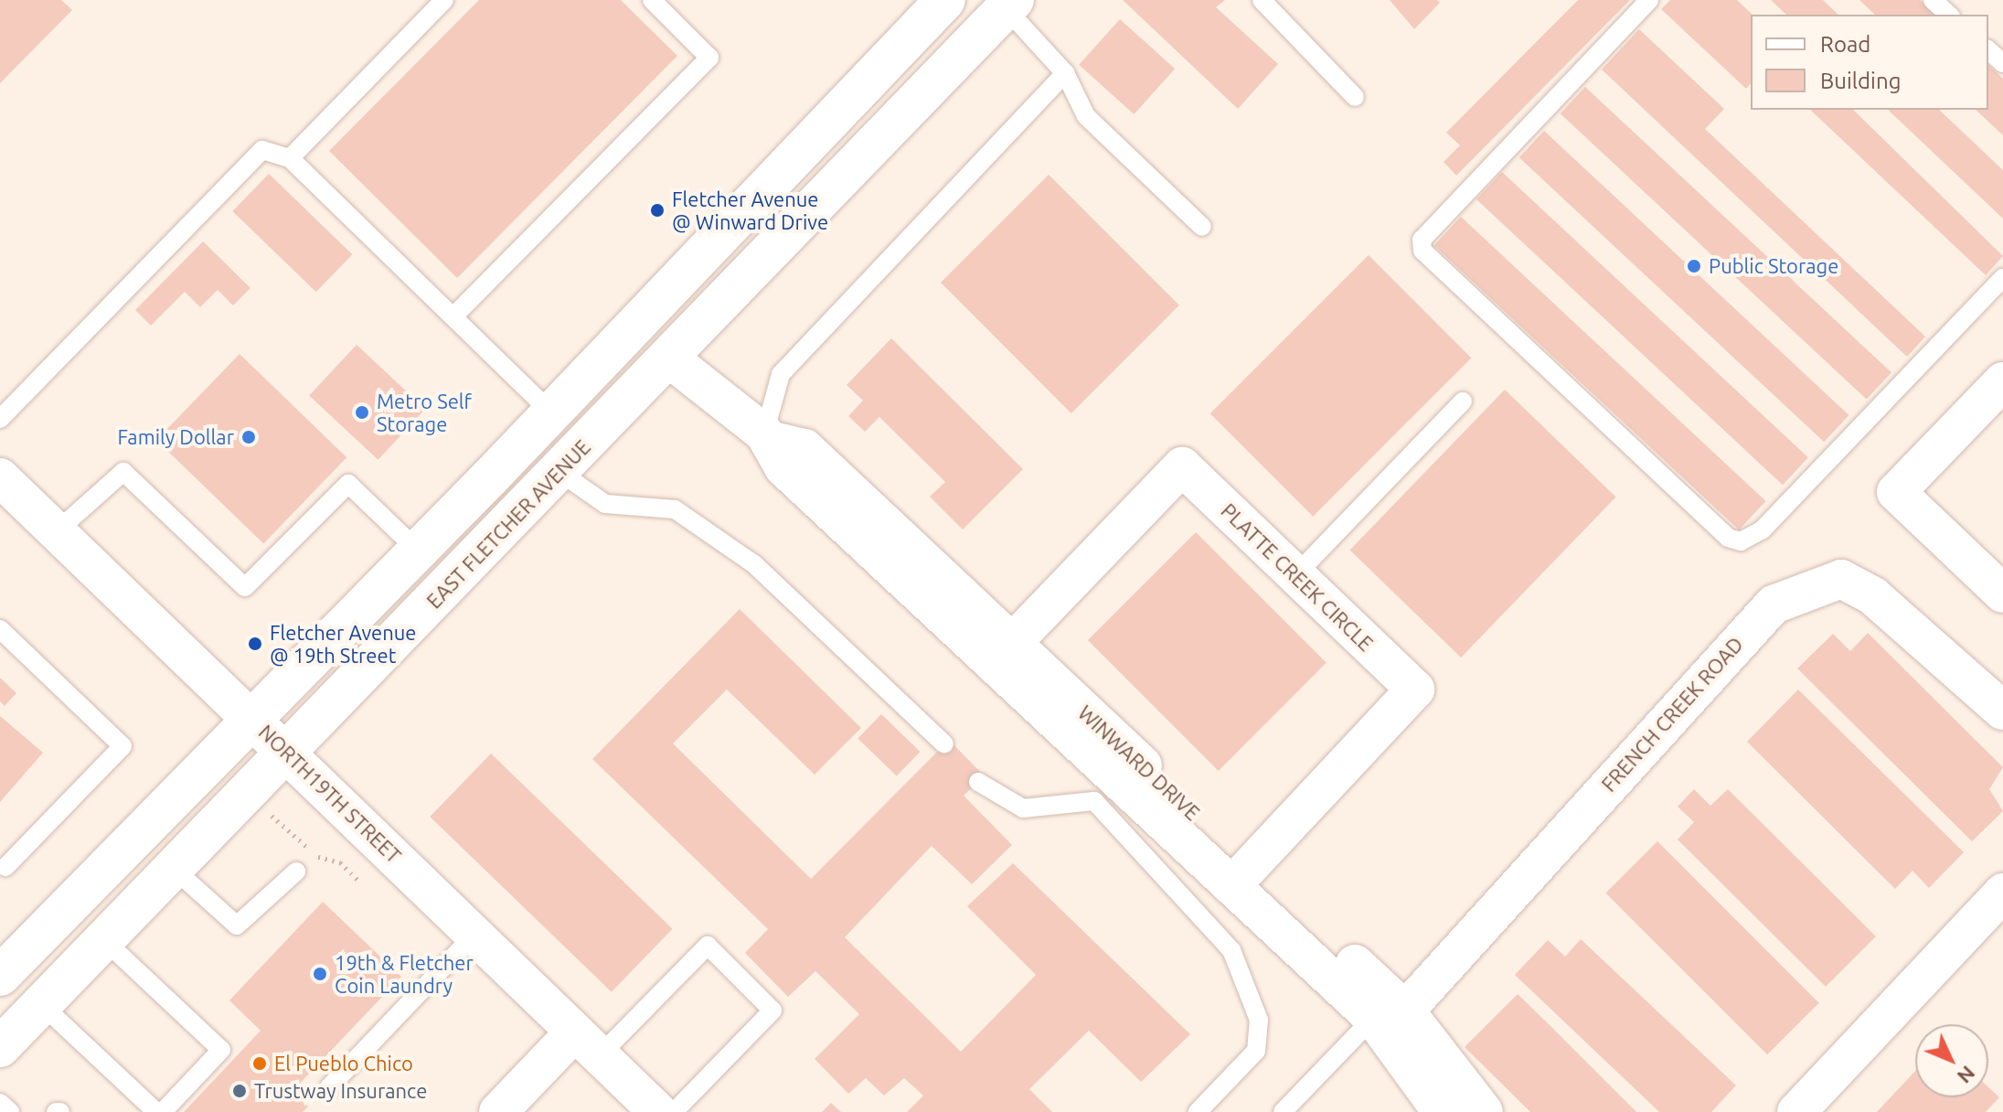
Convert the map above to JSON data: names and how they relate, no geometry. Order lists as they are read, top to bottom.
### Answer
{
  "streets": {
    "main road": ["EAST FLETCHER AVENUE"],
    "street": [
      "PLATTE CREEK CIRCLE",
      "FRENCH CREEK ROAD",
      "WINWARD DRIVE",
      "NORTH19TH STREET"
    ]
  },
  "crossings": [
    ["EAST FLETCHER AVENUE", "WINWARD DRIVE"],
    ["EAST FLETCHER AVENUE", "NORTH19TH STREET"],
    ["PLATTE CREEK CIRCLE", "WINWARD DRIVE"],
    ["FRENCH CREEK ROAD", "WINWARD DRIVE"]
  ],
  "places": [
    "Fletcher Avenue @ Winward Drive",
    "Public Storage",
    "Metro Self Storage",
    "Family Dollar",
    "Fletcher Avenue @ 19th Street",
    "19th & Fletcher Coin Laundry",
    "El Pueblo Chico",
    "Trustway Insurance"
  ],
  "legend": ["Road", "Building"],
  "north": "bottom right"
}
